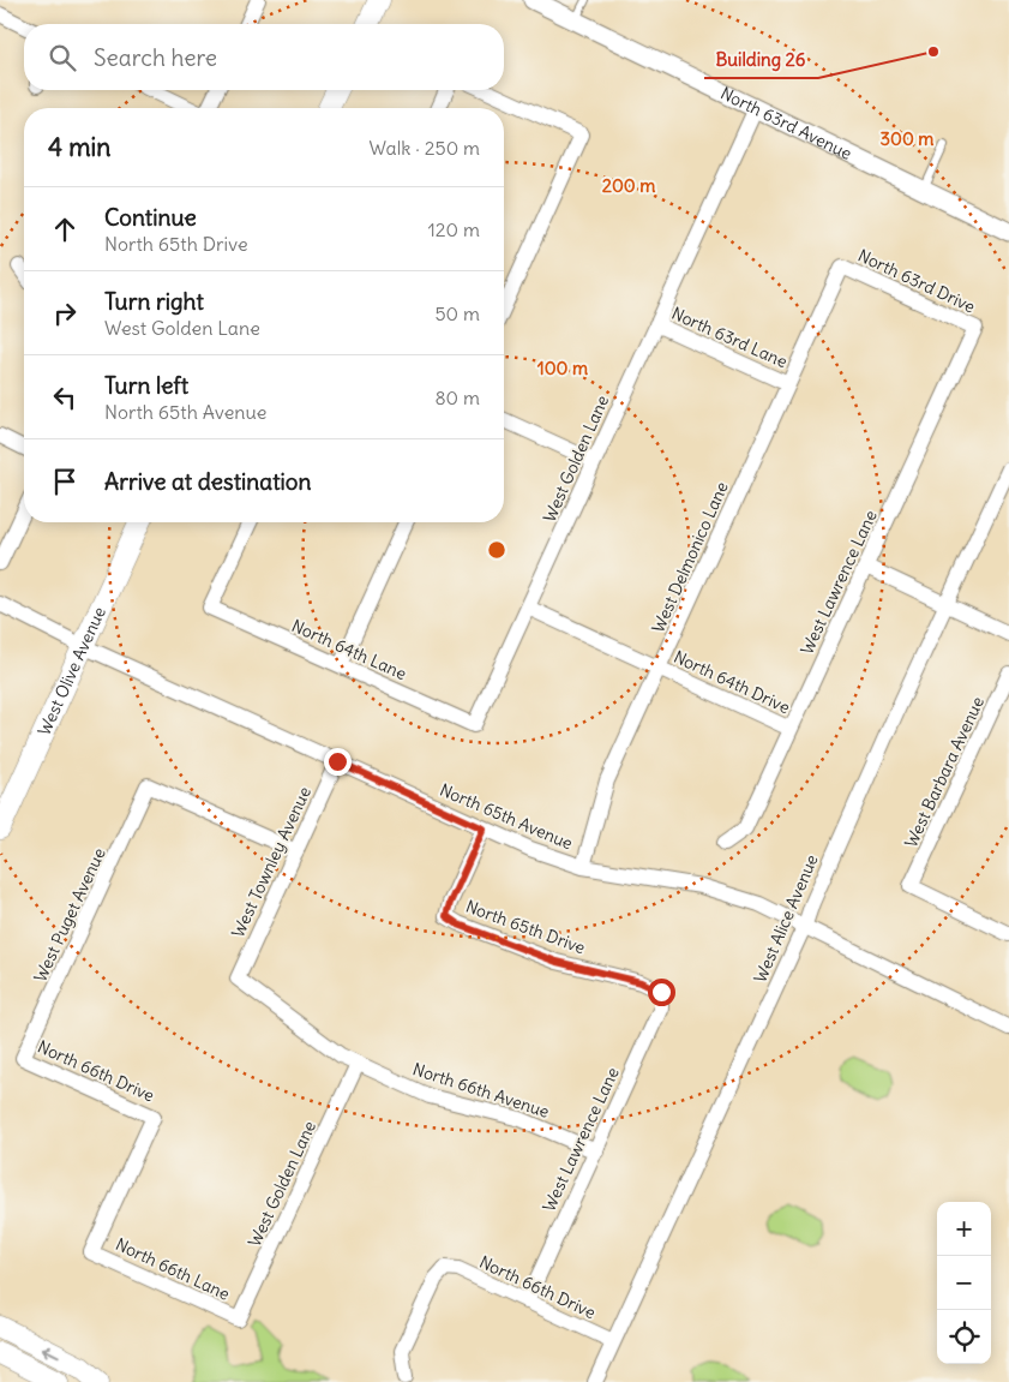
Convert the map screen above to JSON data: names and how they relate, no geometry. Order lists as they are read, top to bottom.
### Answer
{
  "streets": {
    "main road": ["West Olive Avenue"],
    "street": [
      "North 63rd Avenue",
      "North 63rd Drive",
      "North 63rd Lane",
      "West Golden Lane",
      "West Delmonico Lane",
      "West Lawrence Lane",
      "North 64th Lane",
      "North 64th Drive",
      "West Barbara Avenue",
      "North 65th Avenue",
      "West Townley Avenue",
      "West Puget Avenue",
      "West Alice Avenue",
      "North 65th Drive",
      "North 66th Drive",
      "North 66th Avenue",
      "North 66th Lane"
    ]
  },
  "crossings": [
    ["North 63rd Avenue", "West Golden Lane"],
    ["North 63rd Drive", "West Delmonico Lane"],
    ["North 63rd Drive", "West Lawrence Lane"],
    ["North 63rd Lane", "West Golden Lane"],
    ["North 63rd Lane", "West Delmonico Lane"],
    ["West Golden Lane", "North 64th Lane"],
    ["West Golden Lane", "North 64th Drive"],
    ["West Golden Lane", "North 66th Avenue"],
    ["West Golden Lane", "North 66th Lane"],
    ["West Delmonico Lane", "North 64th Drive"],
    ["West Delmonico Lane", "North 65th Avenue"],
    ["West Lawrence Lane", "North 64th Drive"],
    ["West Lawrence Lane", "North 65th Drive"],
    ["West Lawrence Lane", "North 66th Drive"],
    ["West Lawrence Lane", "North 66th Avenue"],
    ["West Olive Avenue", "North 65th Avenue"],
    ["North 65th Avenue", "West Townley Avenue"],
    ["North 65th Avenue", "West Alice Avenue"],
    ["North 65th Avenue", "North 65th Drive"],
    ["West Townley Avenue", "West Puget Avenue"],
    ["West Townley Avenue", "North 66th Avenue"],
    ["West Puget Avenue", "North 66th Drive"],
    ["West Alice Avenue", "North 66th Drive"],
    ["North 66th Drive", "North 66th Lane"]
  ],
  "places": ["Building 26"],
  "page": {
    "search": "Search here",
    "heading": ["4 min", "Walk · 250 m"],
    "list": [
      ["Continue", "North 65th Drive", "120 m"],
      ["Turn right", "West Golden Lane", "50 m"],
      ["Turn left", "North 65th Avenue", "80 m"],
      "Arrive at destination"
    ],
    "map_buttons": ["+", "−"]
  },
  "rings": ["300 m", "200 m", "100 m"]
}
